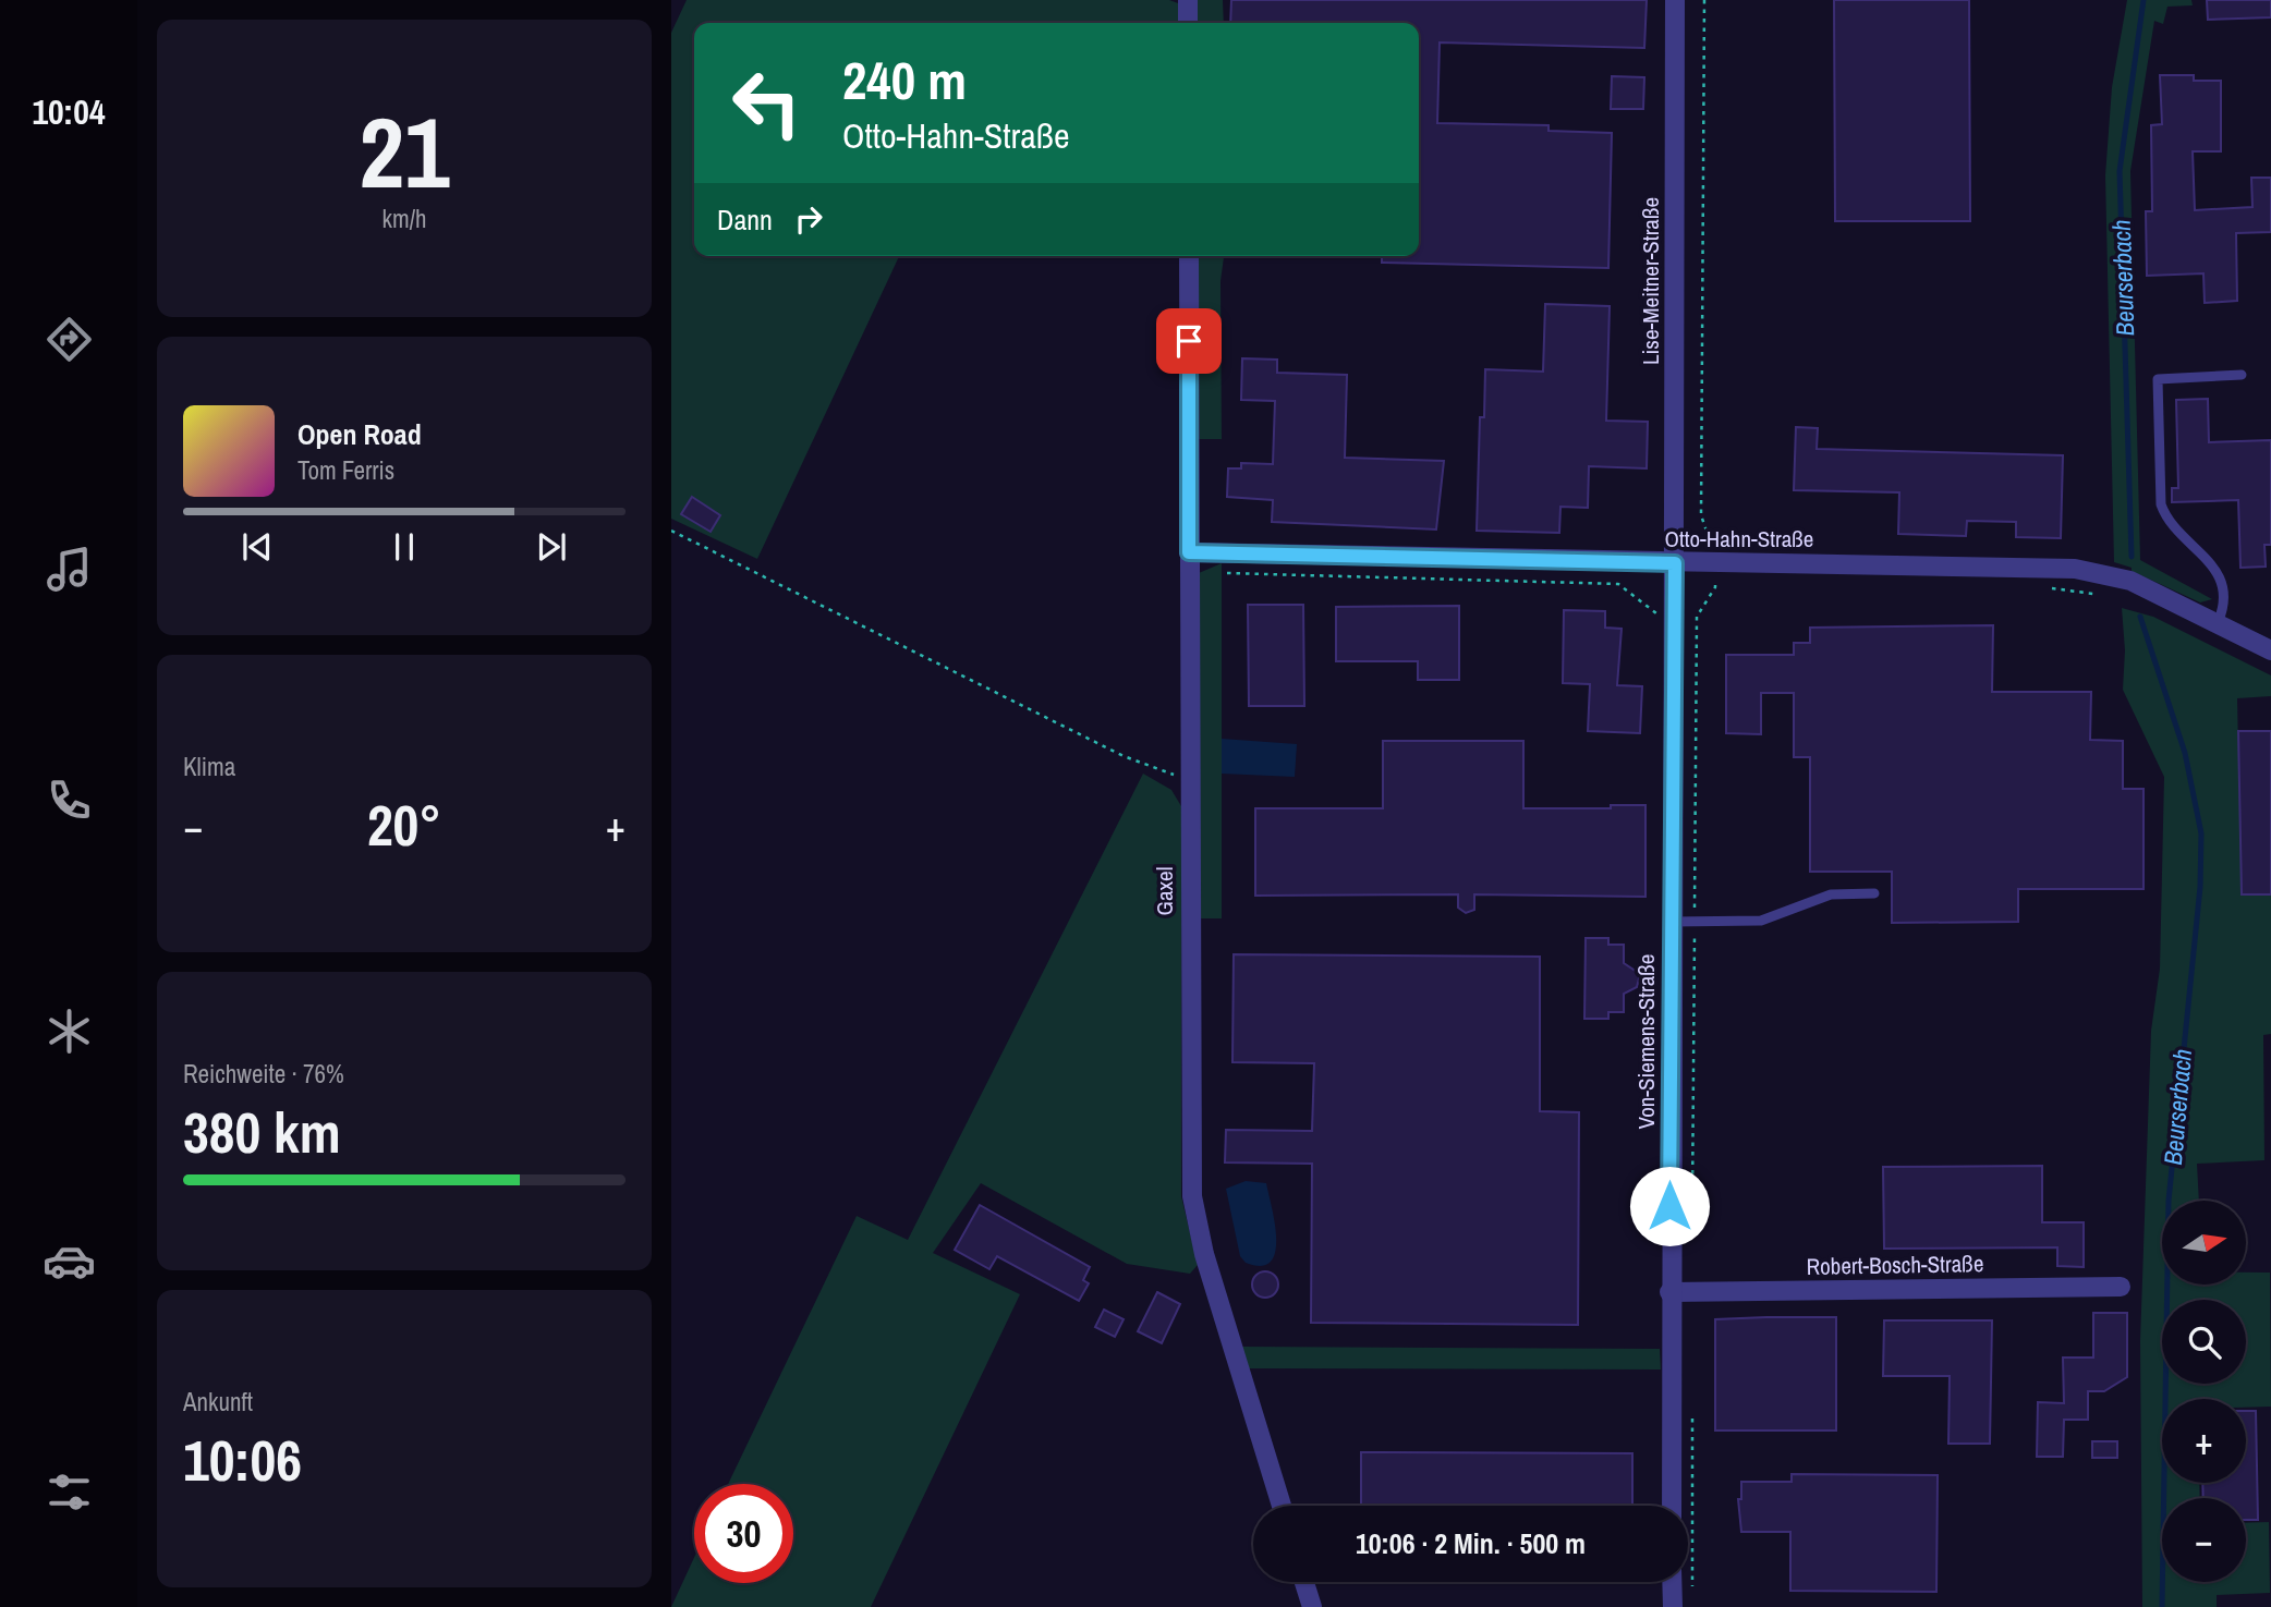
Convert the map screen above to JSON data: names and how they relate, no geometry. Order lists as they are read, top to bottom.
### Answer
{
  "streets": {
    "street": [
      "Lise-Meitner-Straße",
      "Otto-Hahn-Straße",
      "Gaxel",
      "Von-Siemens-Straße",
      "Robert-Bosch-Straße"
    ]
  },
  "crossings": [
    ["Lise-Meitner-Straße", "Otto-Hahn-Straße"],
    ["Lise-Meitner-Straße", "Von-Siemens-Straße"],
    ["Otto-Hahn-Straße", "Gaxel"],
    ["Otto-Hahn-Straße", "Von-Siemens-Straße"],
    ["Von-Siemens-Straße", "Robert-Bosch-Straße"]
  ],
  "water": ["Beurserbach"],
  "north": "right",
  "page": {
    "tabs": "10:04",
    "tile": [
      ["21", "km/h"],
      "Klima",
      ["Reichweite · 76%", "380 km"],
      ["Ankunft", "10:06"]
    ],
    "turn": ["240 m", "Otto-Hahn-Straße"],
    "then": "Dann",
    "song": ["Open Road", "Tom Ferris"],
    "heat": ["−", "20°", "+"],
    "map_buttons": ["+", "−"],
    "limit": "30",
    "trip": "10:06 · 2 Min. · 500 m"
  }
}
